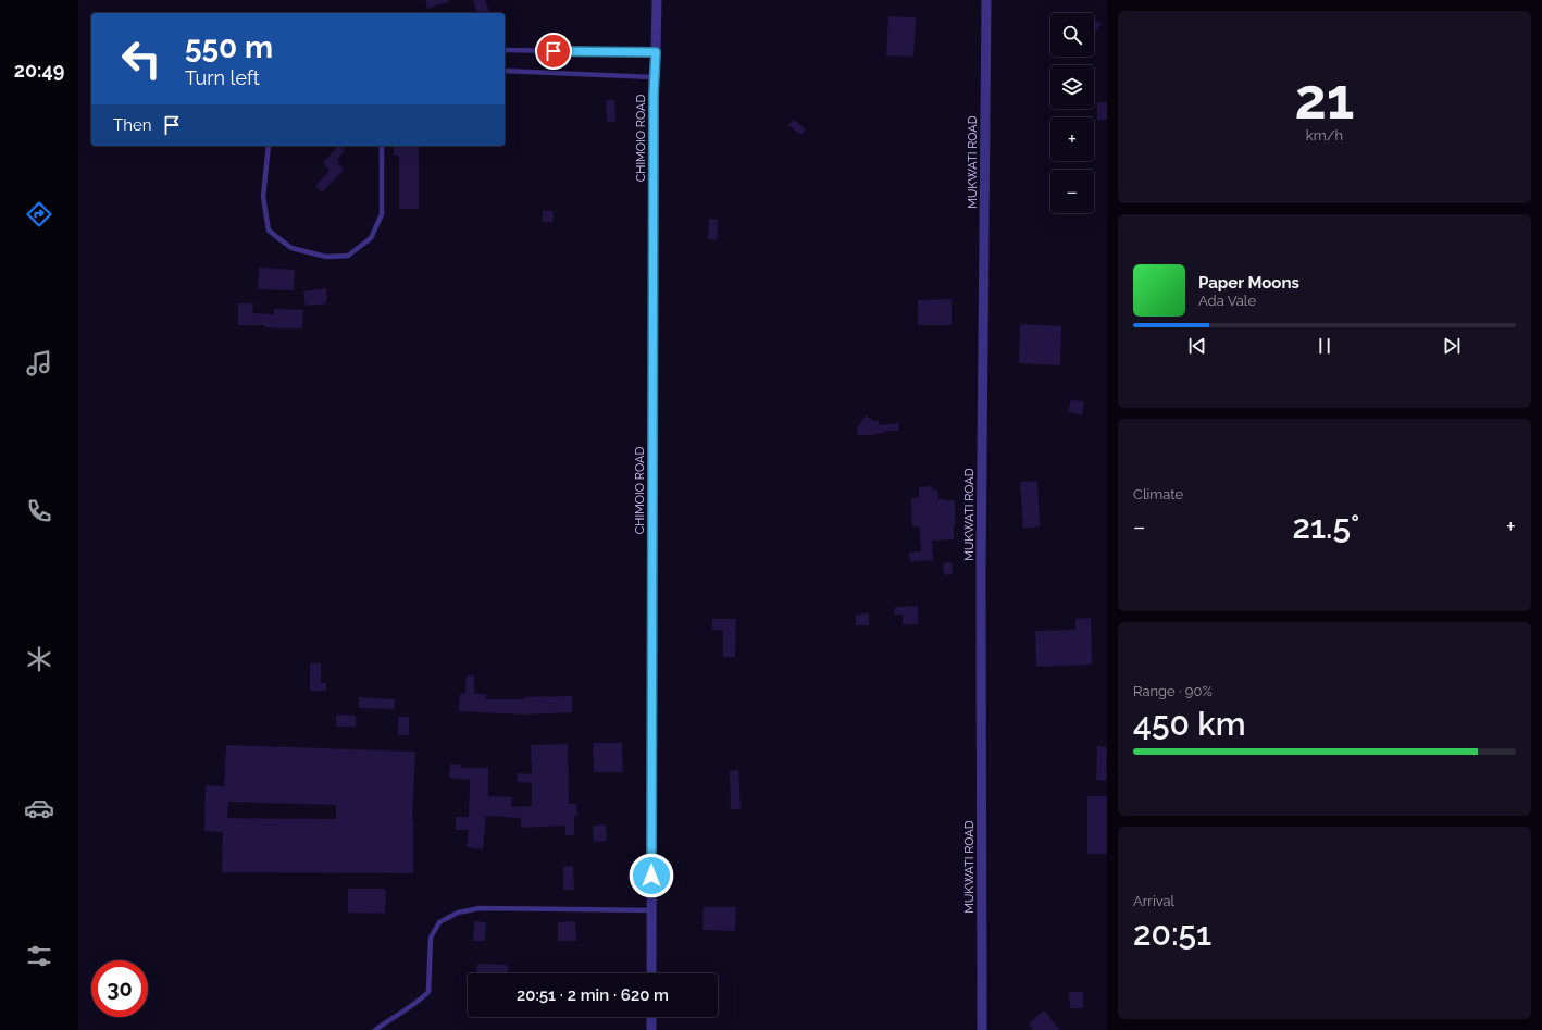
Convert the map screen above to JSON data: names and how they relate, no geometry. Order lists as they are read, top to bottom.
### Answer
{
  "streets": {
    "street": ["CHIMOIO ROAD", "MUKWATI ROAD"]
  },
  "page": {
    "tabs": "20:49",
    "tile": [
      ["21", "km/h"],
      "Climate",
      ["Range · 90%", "450 km"],
      ["Arrival", "20:51"]
    ],
    "map_buttons": ["+", "−"],
    "turn": ["550 m", "Turn left"],
    "then": "Then",
    "song": ["Paper Moons", "Ada Vale"],
    "heat": ["−", "21.5°", "+"],
    "limit": "30",
    "trip": "20:51 · 2 min · 620 m"
  }
}
